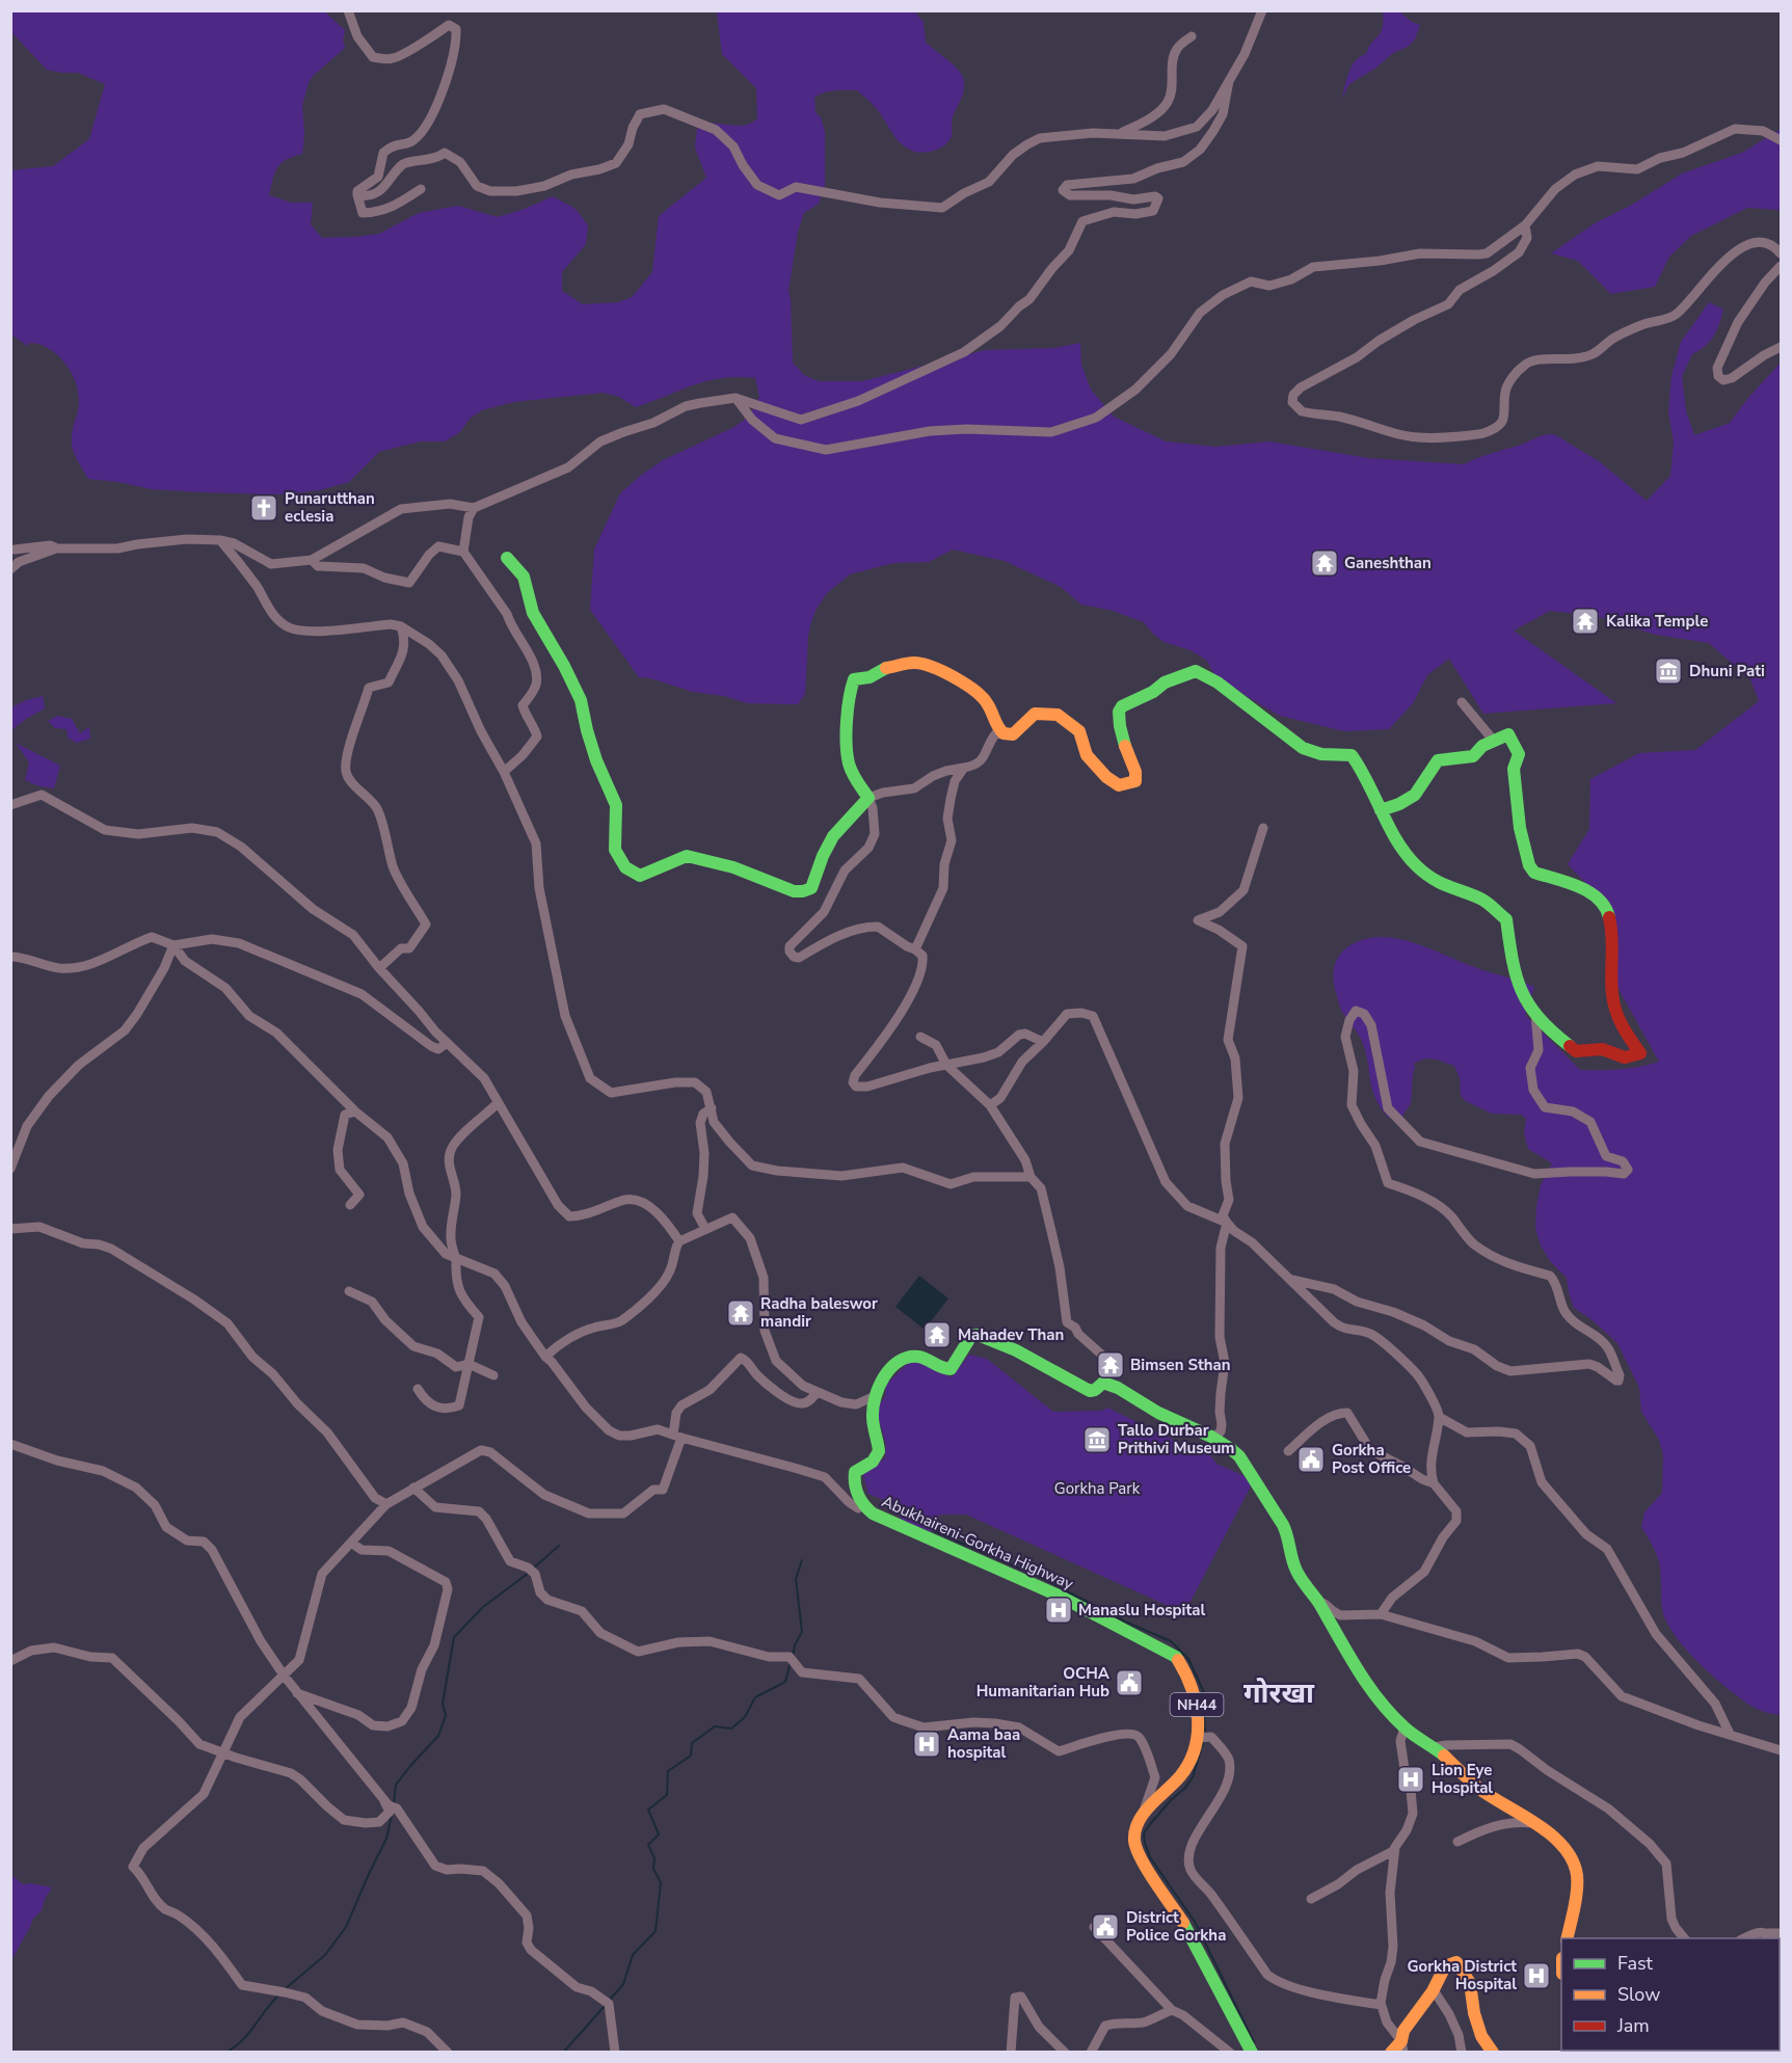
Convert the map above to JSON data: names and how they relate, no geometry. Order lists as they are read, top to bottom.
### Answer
{
  "streets": {
    "street": ["Abukhaireni-Gorkha Highway", "NH44"]
  },
  "districts": ["गोरखा"],
  "parks": ["Gorkha Park"],
  "places": {
    "church": ["Punarutthan eclesia"],
    "temple": [
      "Ganeshthan",
      "Kalika Temple",
      "Radha baleswor mandir",
      "Mahadev Than",
      "Bimsen Sthan"
    ],
    "museum": ["Dhuni Pati", "Tallo Durbar Prithivi Museum"],
    "public building": ["Gorkha Post Office", "OCHA Humanitarian Hub", "District Police Gorkha"],
    "hospital": [
      "Manaslu Hospital",
      "Aama baa hospital",
      "Lion Eye Hospital",
      "Gorkha District Hospital"
    ]
  },
  "legend": ["Fast", "Slow", "Jam"]
}
